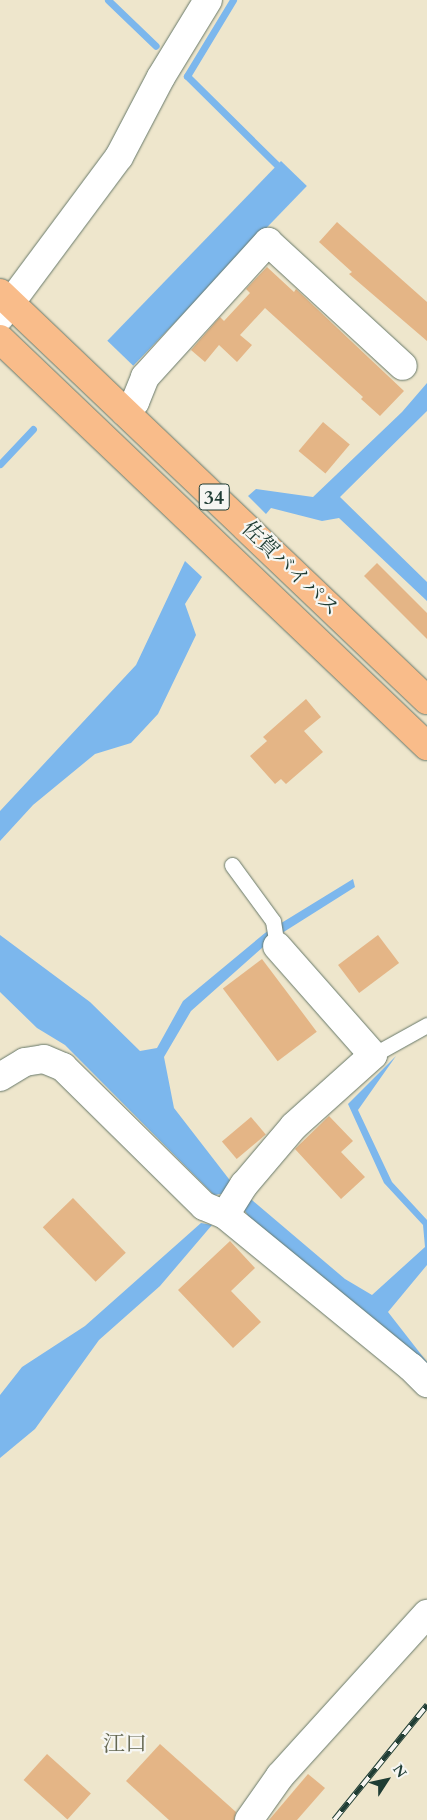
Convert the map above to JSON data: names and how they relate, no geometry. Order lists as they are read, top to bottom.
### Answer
{
  "streets": {
    "highway": ["34", "佐賀バイパス"]
  },
  "districts": ["江口"],
  "north": "top right"
}
